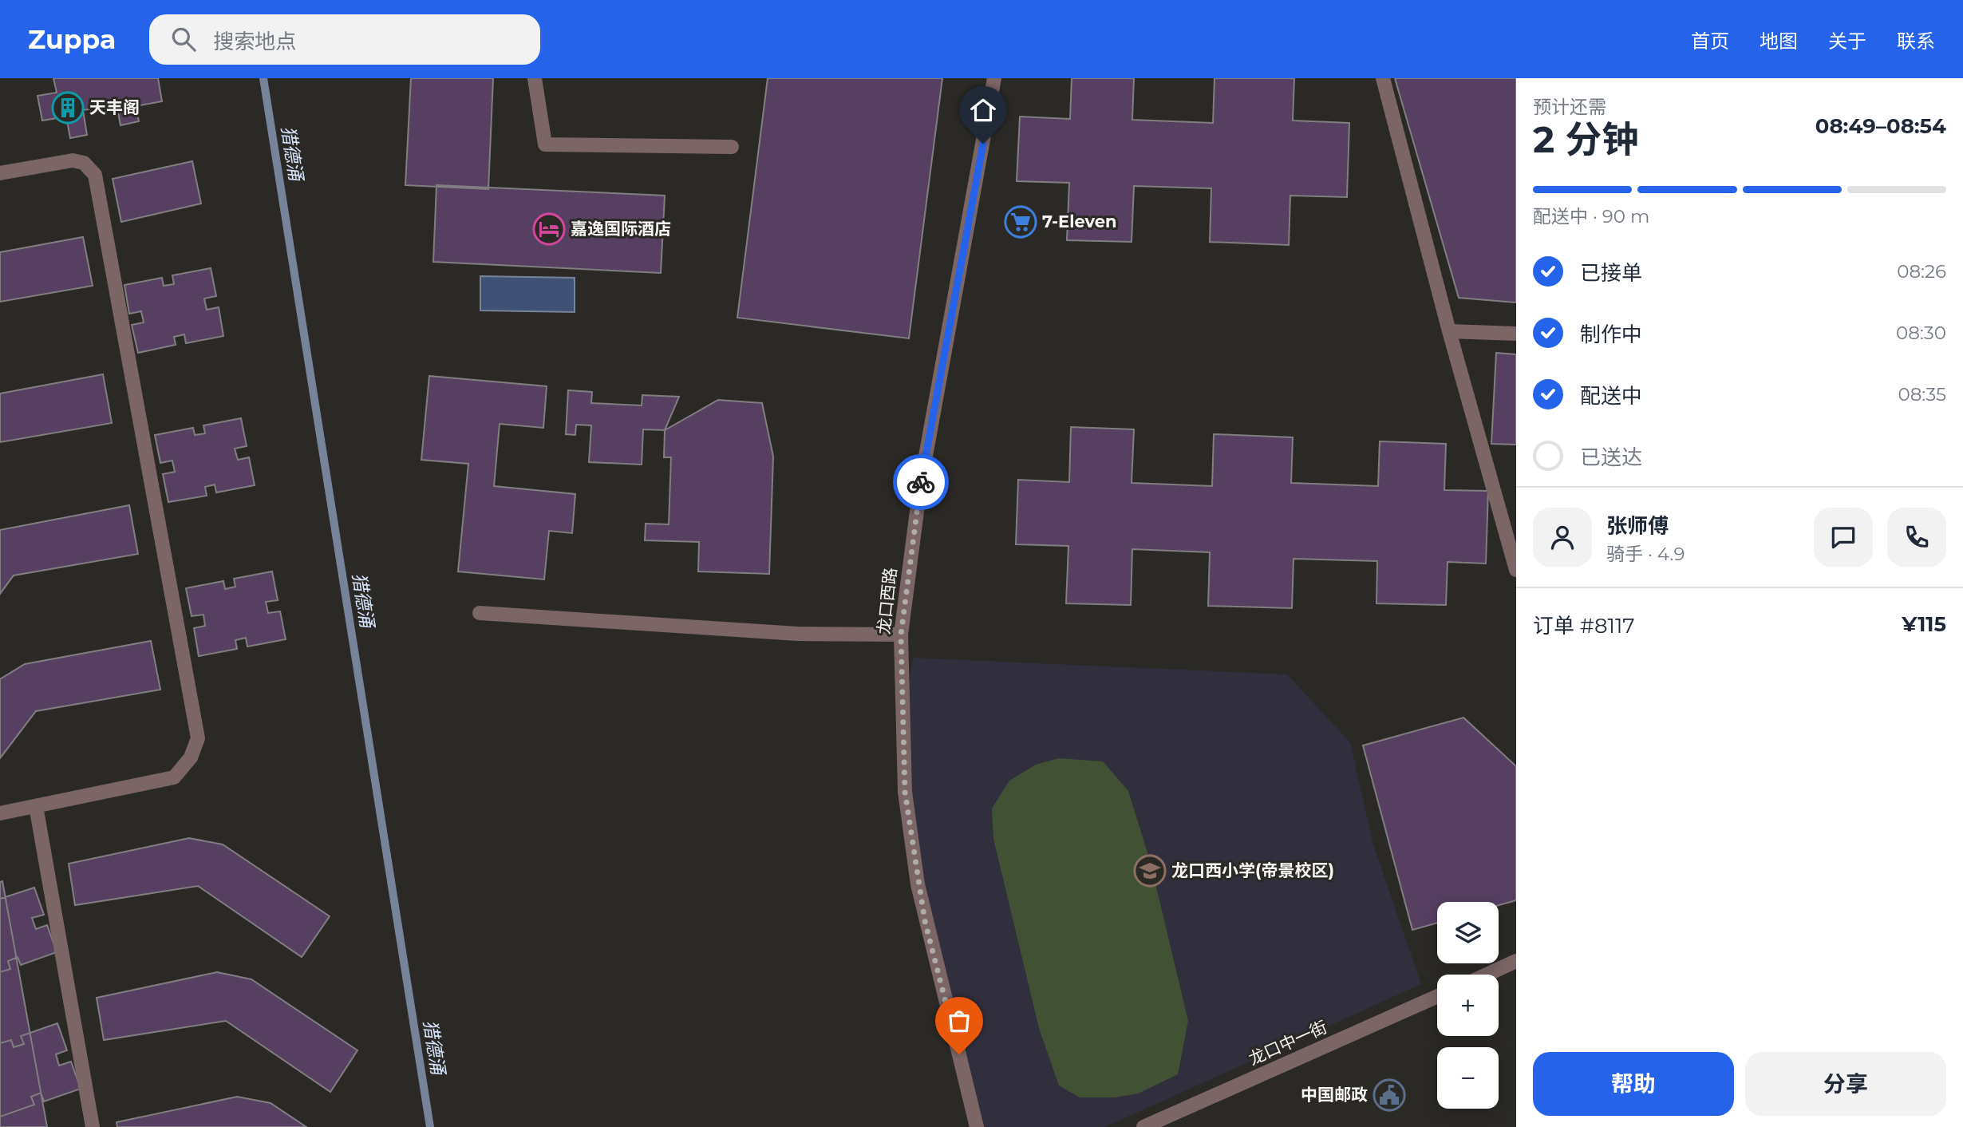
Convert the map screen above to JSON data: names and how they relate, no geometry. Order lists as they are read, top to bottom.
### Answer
{
  "streets": {
    "street": ["龙口西路", "龙口中一街"]
  },
  "water": ["猎德涌"],
  "places": {
    "building": ["天丰阁"],
    "supermarket": ["7-Eleven"],
    "hotel": ["嘉逸国际酒店"],
    "school or university": ["龙口西小学(帝景校区)"],
    "public building": ["中国邮政"]
  },
  "page": {
    "header": "Zuppa",
    "search": "搜索地点",
    "nav": [
      "首页",
      "地图",
      "关于",
      "联系"
    ],
    "heading": ["2 分钟", "预计还需", "08:49–08:54"],
    "panel": [
      "张师傅",
      "骑手 · 4.9",
      "订单 #8117",
      "¥115"
    ],
    "bar": "配送中 · 90 m",
    "list": [
      ["已接单", "08:26"],
      ["制作中", "08:30"],
      ["配送中", "08:35"],
      "已送达"
    ],
    "map_buttons": ["+", "−"],
    "buttons": ["帮助", "分享"]
  }
}
